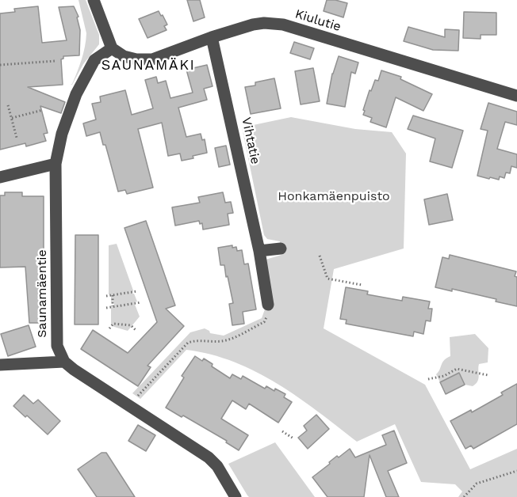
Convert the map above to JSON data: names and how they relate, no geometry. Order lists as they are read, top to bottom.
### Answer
{
  "streets": {
    "street": ["Kiulutie", "Vihtatie", "Saunamäentie"]
  },
  "crossings": [
    ["Kiulutie", "Vihtatie"],
    ["Kiulutie", "Saunamäentie"]
  ],
  "districts": ["SAUNAMÄKI"],
  "parks": ["Honkamäenpuisto"]
}
